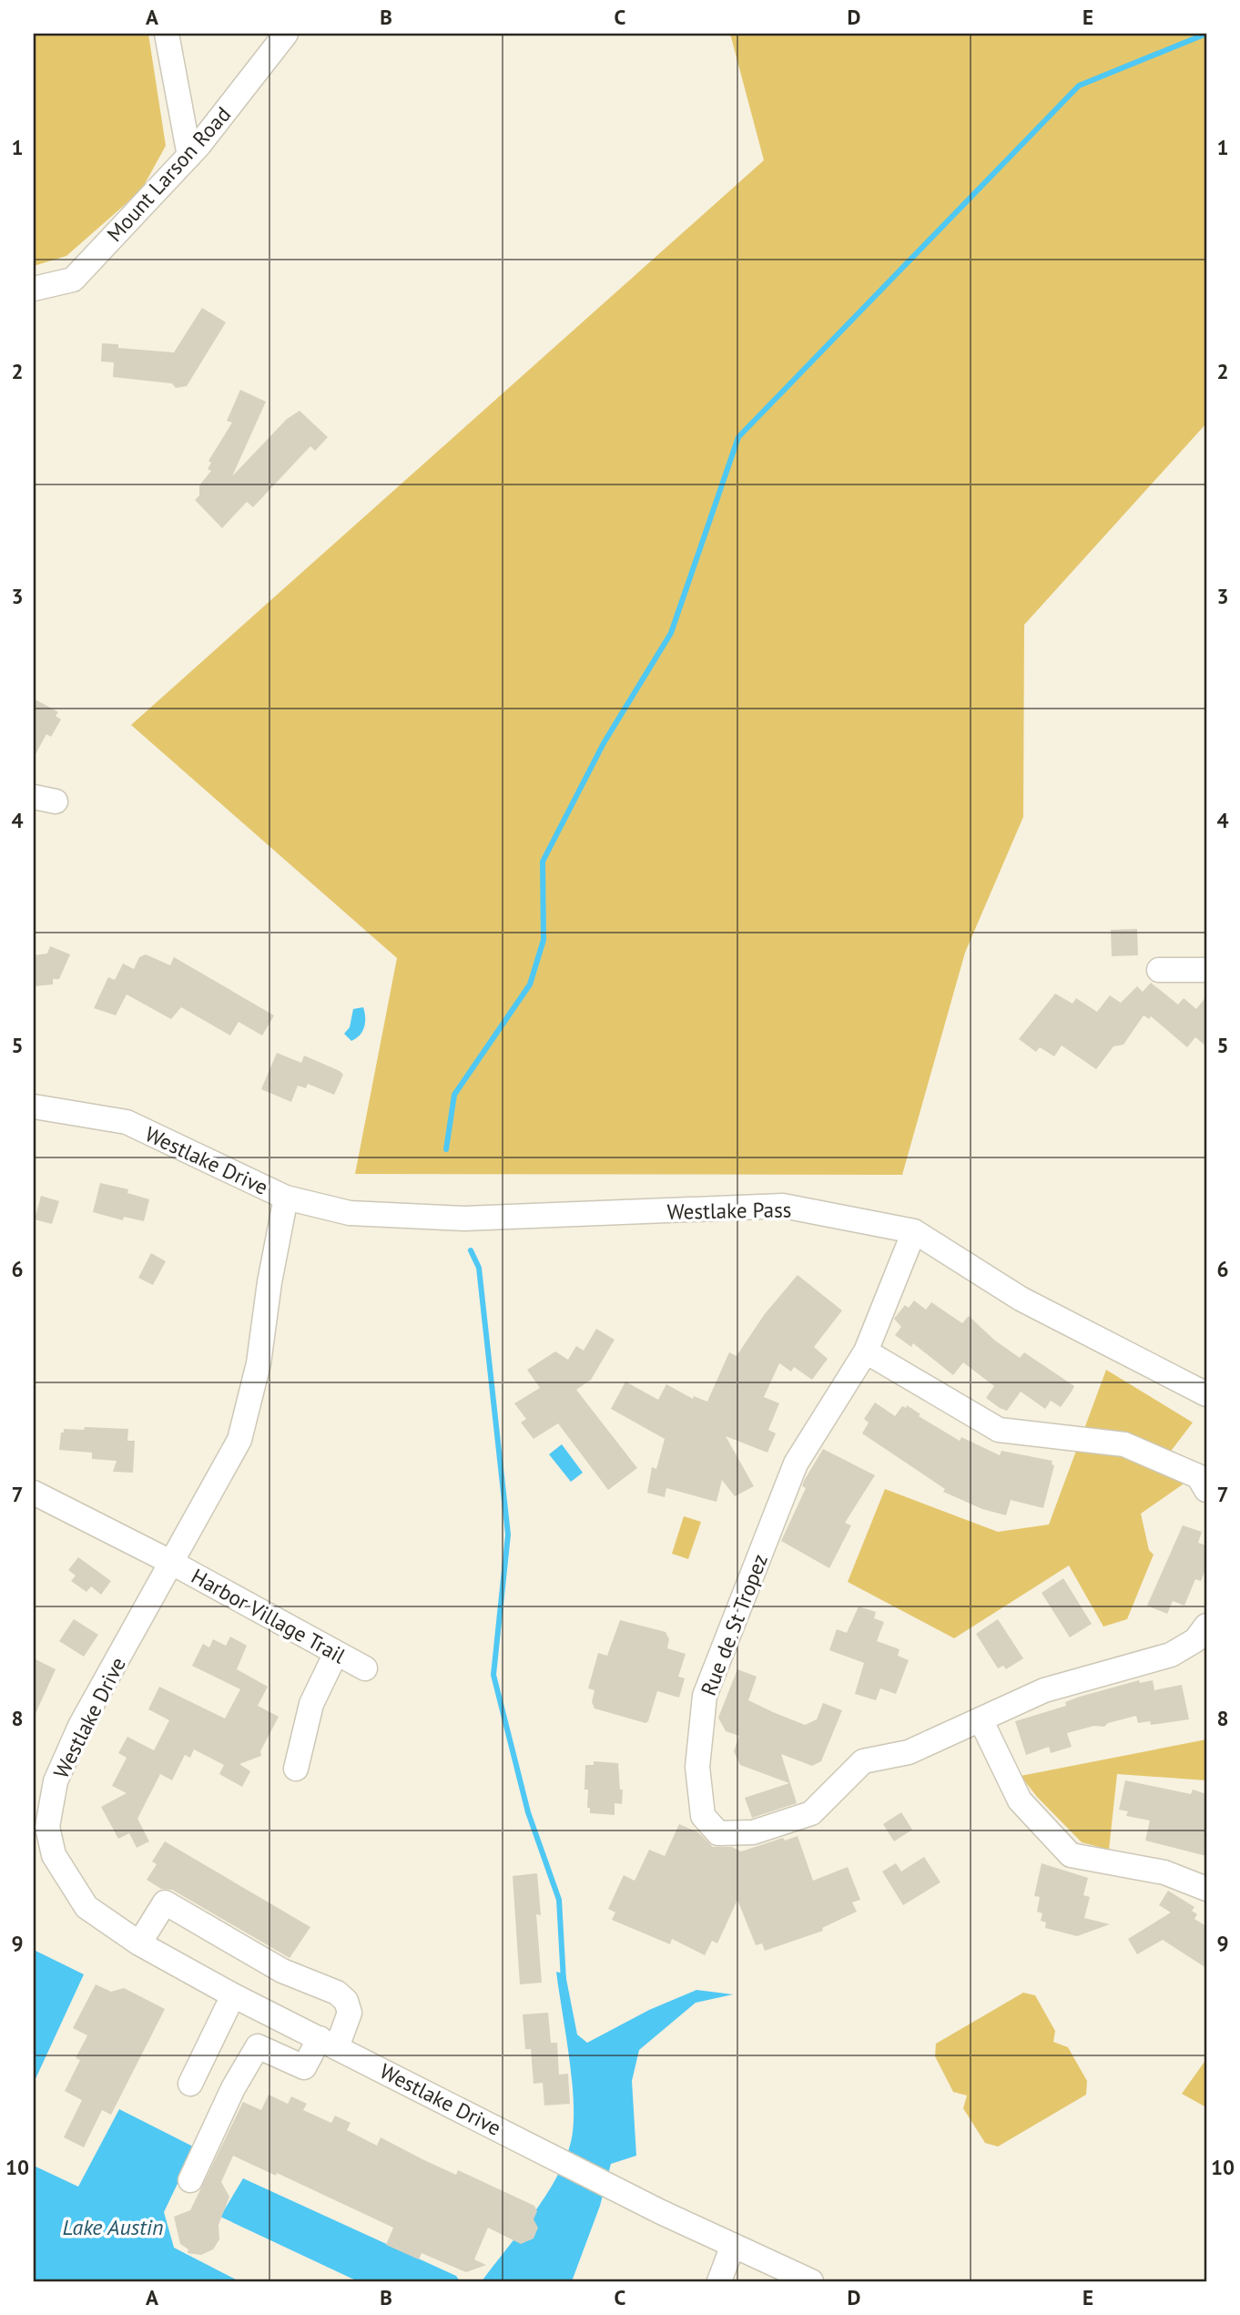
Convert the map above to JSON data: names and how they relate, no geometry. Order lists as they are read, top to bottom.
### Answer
{
  "streets": {
    "street": [
      "Mount Larson Road",
      "Westlake Drive",
      "Westlake Pass",
      "Harbor Village Trail",
      "Rue de St Tropez"
    ]
  },
  "crossings": [
    ["Westlake Drive", "Westlake Pass"],
    ["Westlake Drive", "Harbor Village Trail"],
    ["Westlake Pass", "Rue de St Tropez"]
  ],
  "water": ["Lake Austin"],
  "grid": {
    "columns": [
      "A",
      "B",
      "C",
      "D",
      "E"
    ],
    "rows": [
      "1",
      "2",
      "3",
      "4",
      "5",
      "6",
      "7",
      "8",
      "9",
      "10"
    ]
  }
}
